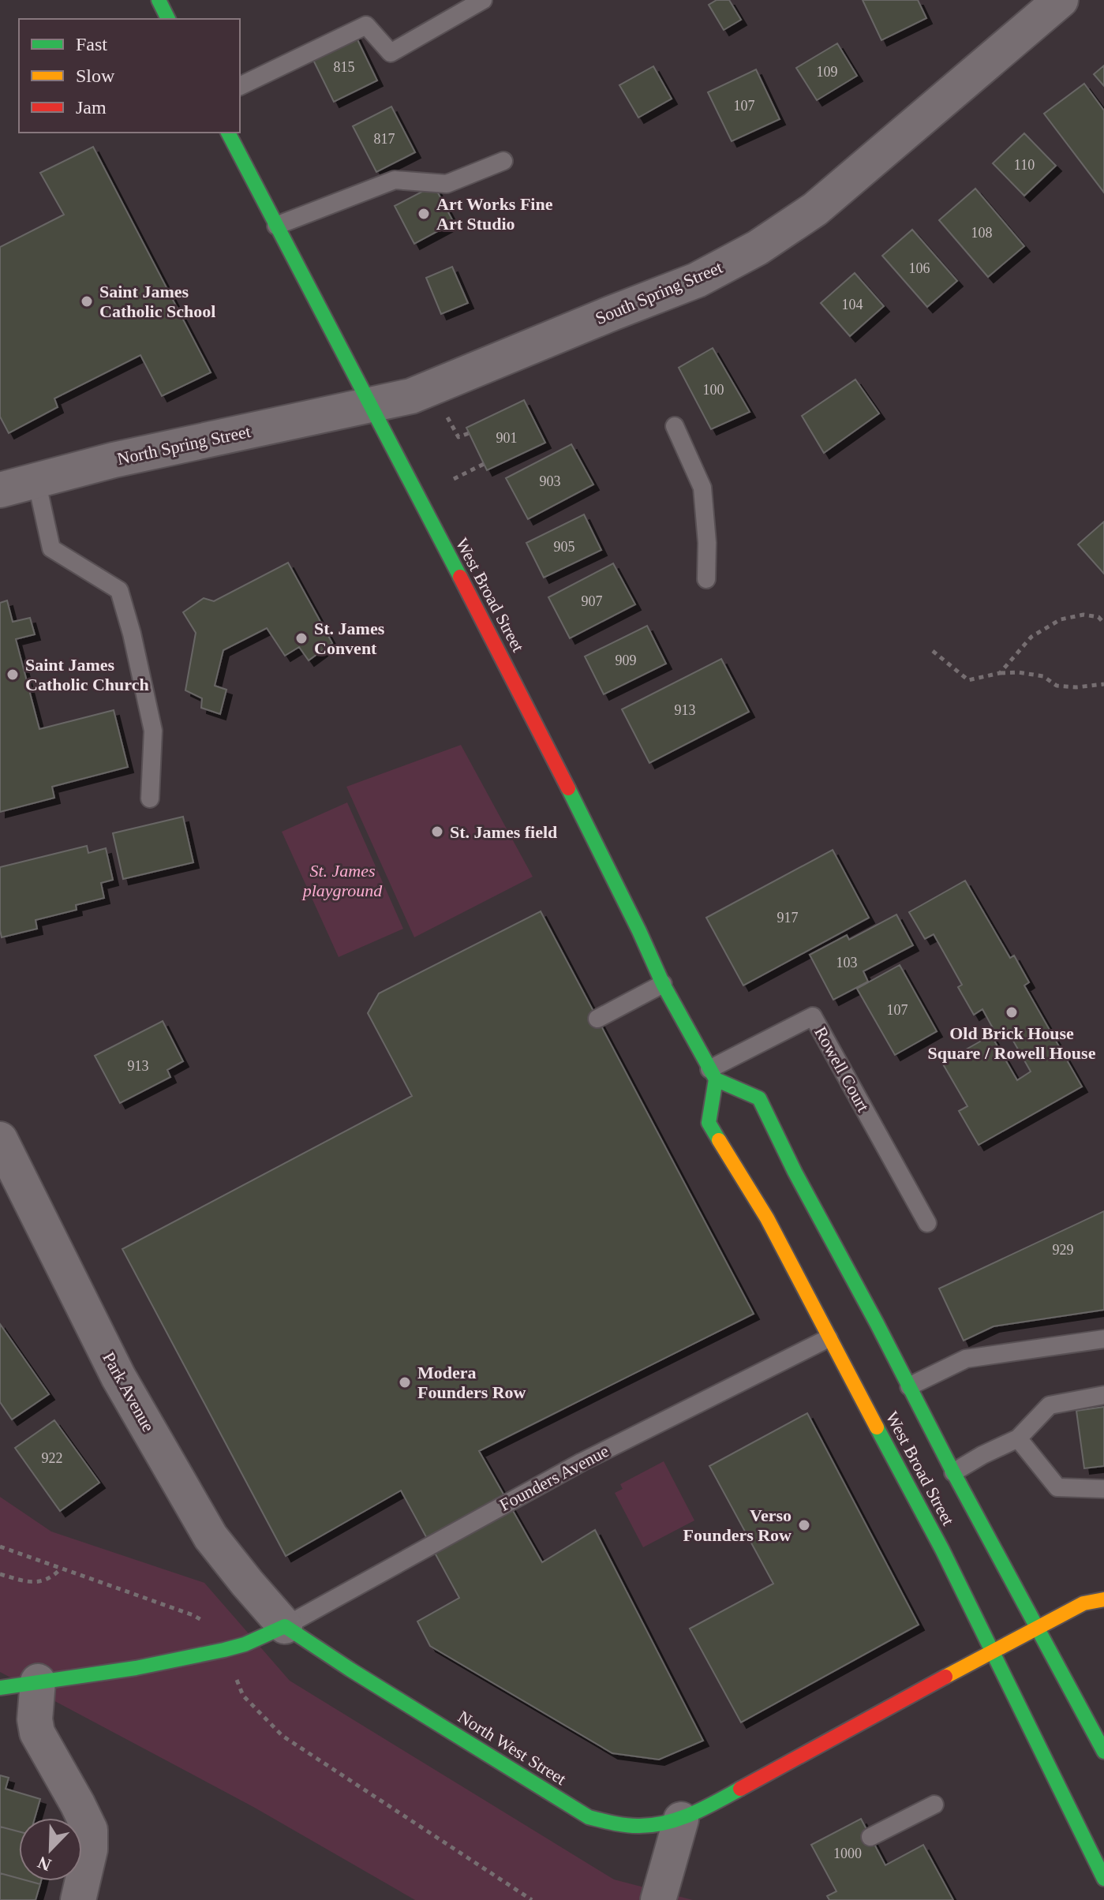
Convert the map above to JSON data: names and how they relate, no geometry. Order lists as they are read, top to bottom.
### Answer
{
  "streets": {
    "main road": ["West Broad Street", "North West Street"],
    "street": ["South Spring Street", "North Spring Street", "Park Avenue"],
    "lane": ["Rowell Court", "Founders Avenue"]
  },
  "crossings": [
    ["South Spring Street", "North Spring Street"],
    ["South Spring Street", "West Broad Street"],
    ["North Spring Street", "West Broad Street"],
    ["West Broad Street", "Rowell Court"],
    ["West Broad Street", "Founders Avenue"],
    ["West Broad Street", "North West Street"],
    ["Park Avenue", "Founders Avenue"],
    ["Park Avenue", "North West Street"],
    ["Founders Avenue", "North West Street"]
  ],
  "parks": ["St. James playground"],
  "places": [
    "Art Works Fine Art Studio",
    "Saint James Catholic School",
    "St. James Convent",
    "Saint James Catholic Church",
    "St. James field",
    "Old Brick House Square / Rowell House",
    "Modera Founders Row",
    "Verso Founders Row"
  ],
  "house_numbers": [
    "815",
    "109",
    "107",
    "817",
    "110",
    "108",
    "106",
    "104",
    "100",
    "901",
    "903",
    "905",
    "907",
    "909",
    "913",
    "917",
    "103",
    "107",
    "913",
    "929",
    "922",
    "1000"
  ],
  "legend": ["Fast", "Slow", "Jam"],
  "north": "bottom left"
}
